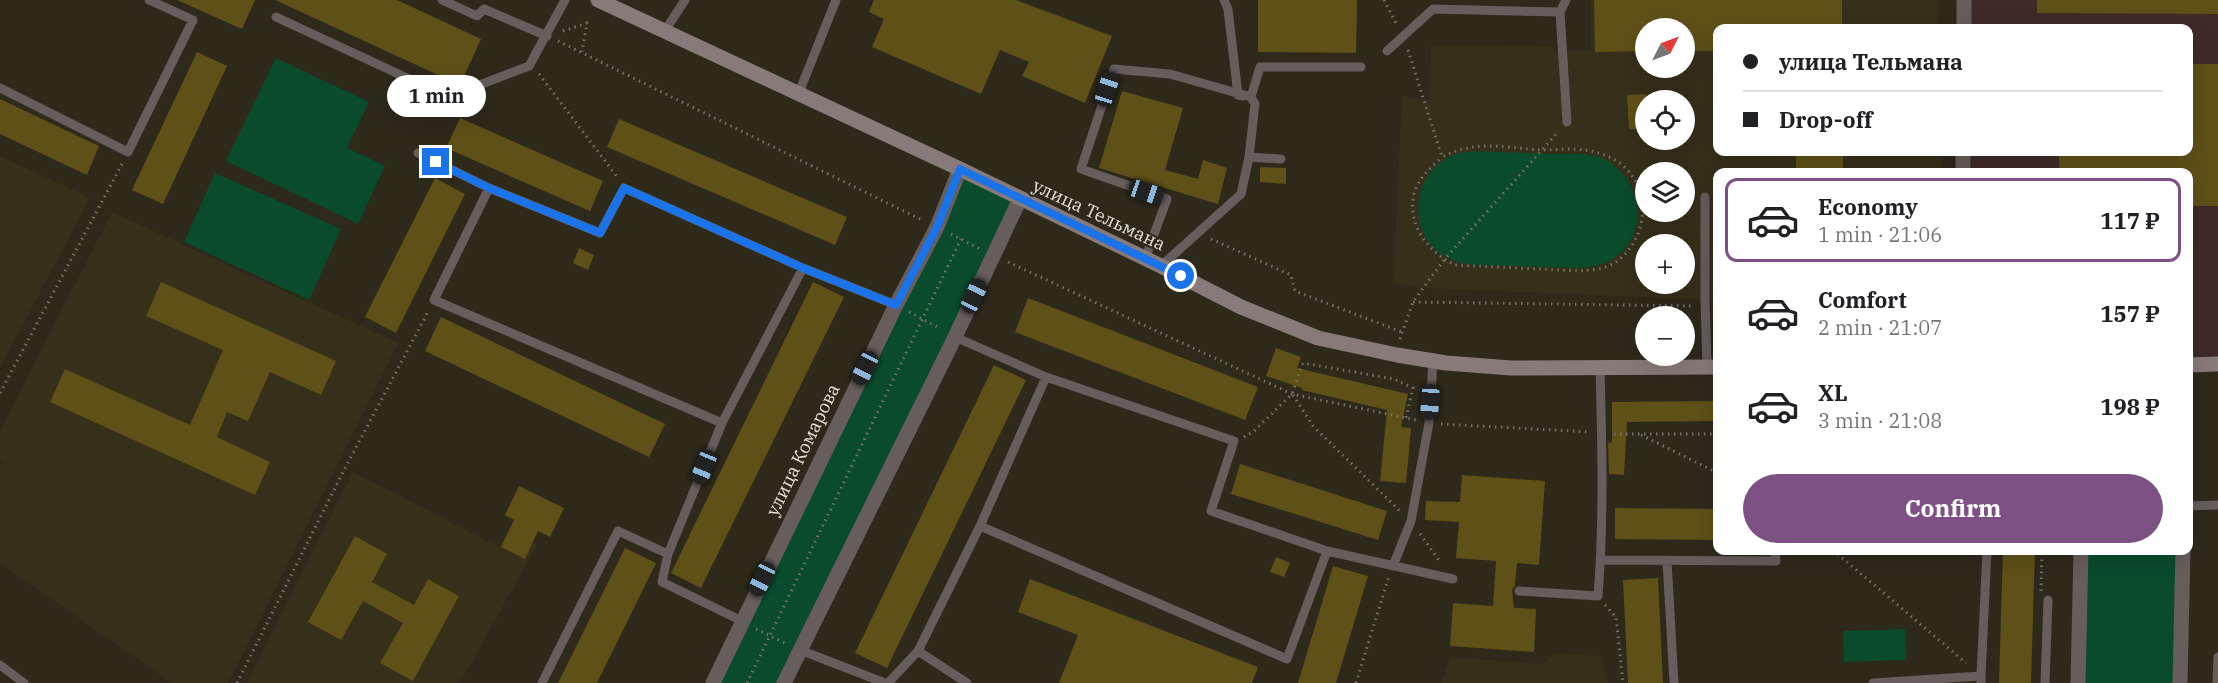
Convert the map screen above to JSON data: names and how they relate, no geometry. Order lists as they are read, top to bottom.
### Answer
{
  "streets": {
    "main road": ["улица Тельмана"],
    "street": ["улица Комарова"]
  },
  "crossings": [
    ["улица Тельмана", "улица Комарова"]
  ],
  "north": "top right",
  "page": {
    "map_buttons": ["+", "−"],
    "banner": ["улица Тельмана", "Drop-off"],
    "bubble": "1 min",
    "list": [
      {
        "name": "Economy",
        "note": "1 min · 21:06",
        "value": "117 ₽"
      },
      {
        "name": "Comfort",
        "note": "2 min · 21:07",
        "value": "157 ₽"
      },
      {
        "name": "XL",
        "note": "3 min · 21:08",
        "value": "198 ₽"
      }
    ],
    "buttons": "Confirm"
  }
}
